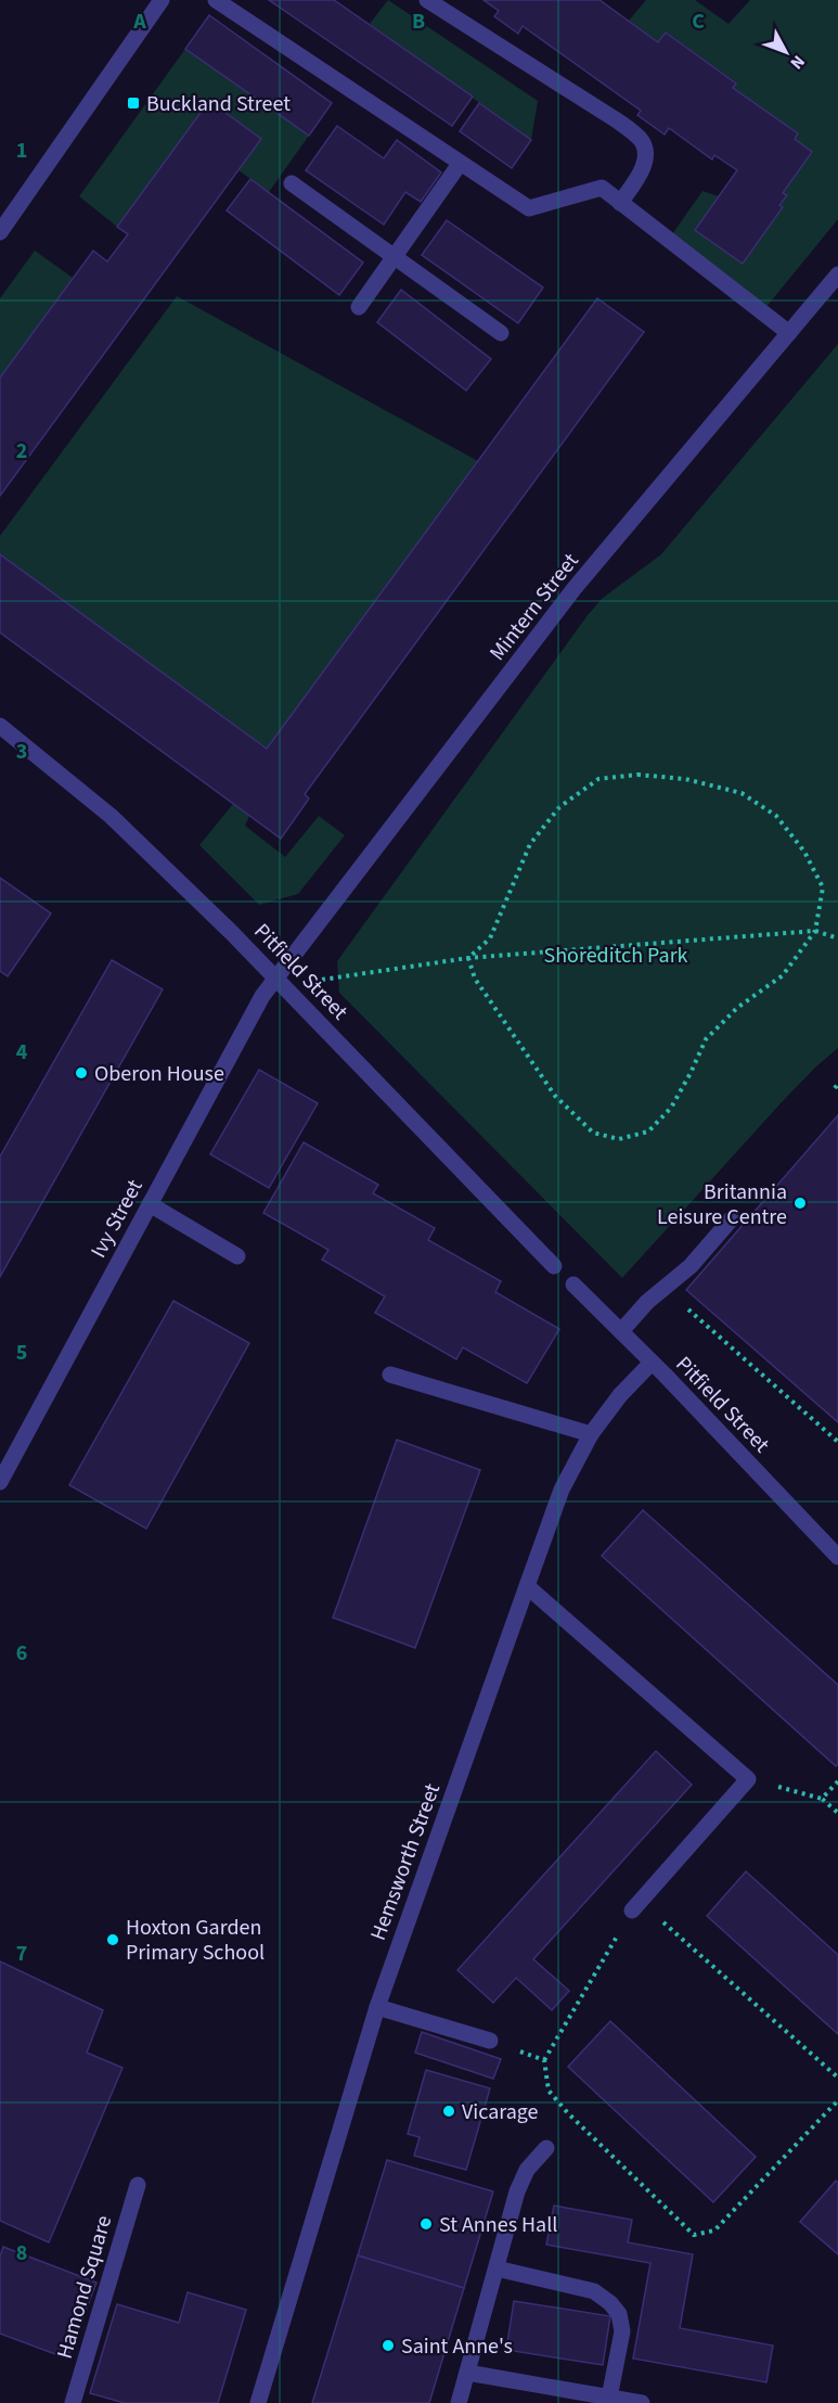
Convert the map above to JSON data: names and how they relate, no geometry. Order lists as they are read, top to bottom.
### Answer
{
  "streets": {
    "street": [
      "Mintern Street",
      "Pitfield Street",
      "Ivy Street",
      "Hemsworth Street",
      "Hamond Square"
    ]
  },
  "crossings": [
    ["Mintern Street", "Pitfield Street"],
    ["Mintern Street", "Ivy Street"],
    ["Pitfield Street", "Ivy Street"],
    ["Pitfield Street", "Hemsworth Street"]
  ],
  "parks": ["Shoreditch Park"],
  "places": {
    "transit": ["Buckland Street"],
    "other": [
      "Oberon House",
      "Britannia Leisure Centre",
      "Hoxton Garden Primary School",
      "Vicarage",
      "St Annes Hall",
      "Saint Anne's"
    ]
  },
  "north": "bottom right",
  "grid": {
    "columns": ["A", "B", "C"],
    "rows": [
      "1",
      "2",
      "3",
      "4",
      "5",
      "6",
      "7",
      "8"
    ]
  }
}
